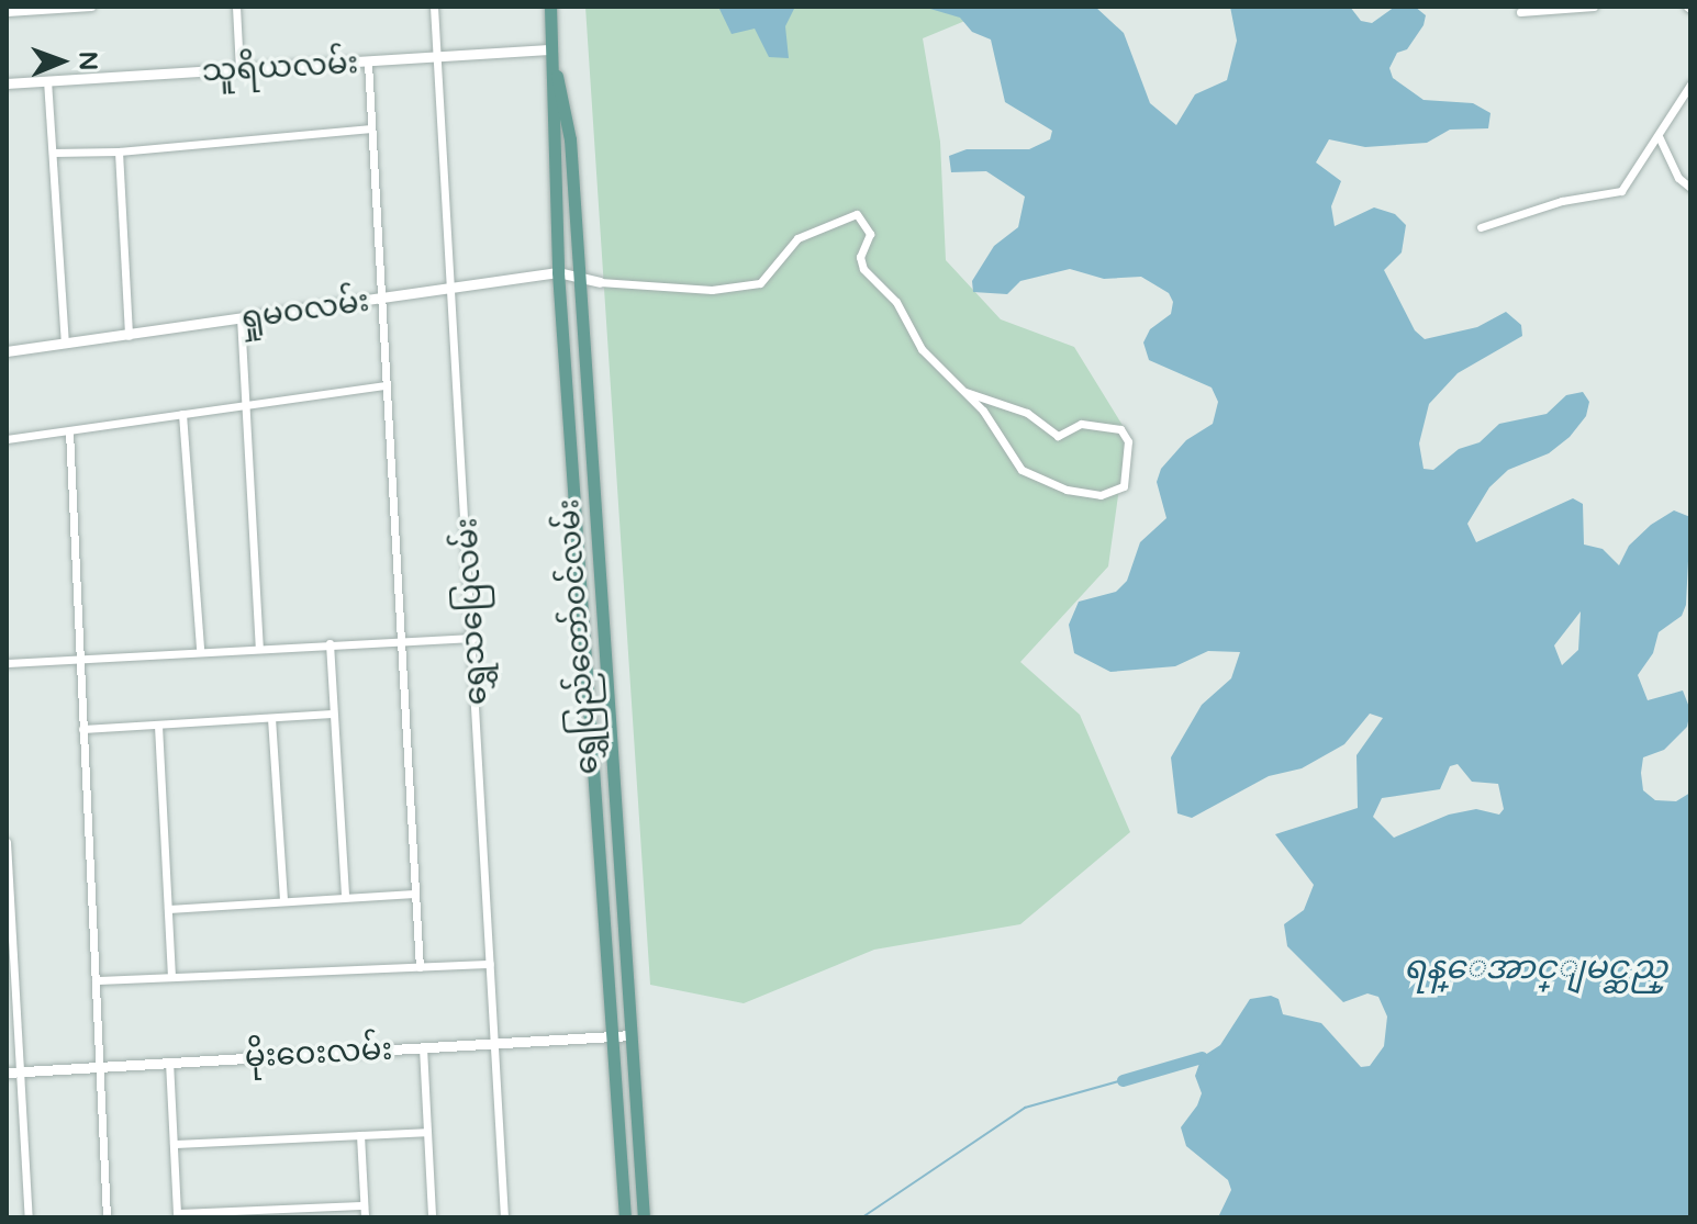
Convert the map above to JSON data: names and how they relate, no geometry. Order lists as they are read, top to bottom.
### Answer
{
  "streets": {
    "main road": ["ရွှေပြည်တော်ဝင်လမ်း"],
    "street": [
      "သူရိယလမ်း",
      "ရှုမဝလမ်း",
      "ရွှေသပြေလမ်း",
      "မိုးဝေးလမ်း"
    ]
  },
  "crossings": [
    ["သူရိယလမ်း", "ရွှေသပြေလမ်း"],
    ["သူရိယလမ်း", "ရွှေပြည်တော်ဝင်လမ်း"],
    ["ရှုမဝလမ်း", "ရွှေသပြေလမ်း"],
    ["ရှုမဝလမ်း", "ရွှေပြည်တော်ဝင်လမ်း"],
    ["ရွှေသပြေလမ်း", "မိုးဝေးလမ်း"],
    ["ရွှေပြည်တော်ဝင်လမ်း", "မိုးဝေးလမ်း"]
  ],
  "water": ["ရန္ေအာင္ျမင္ဆည္"],
  "north": "right"
}
